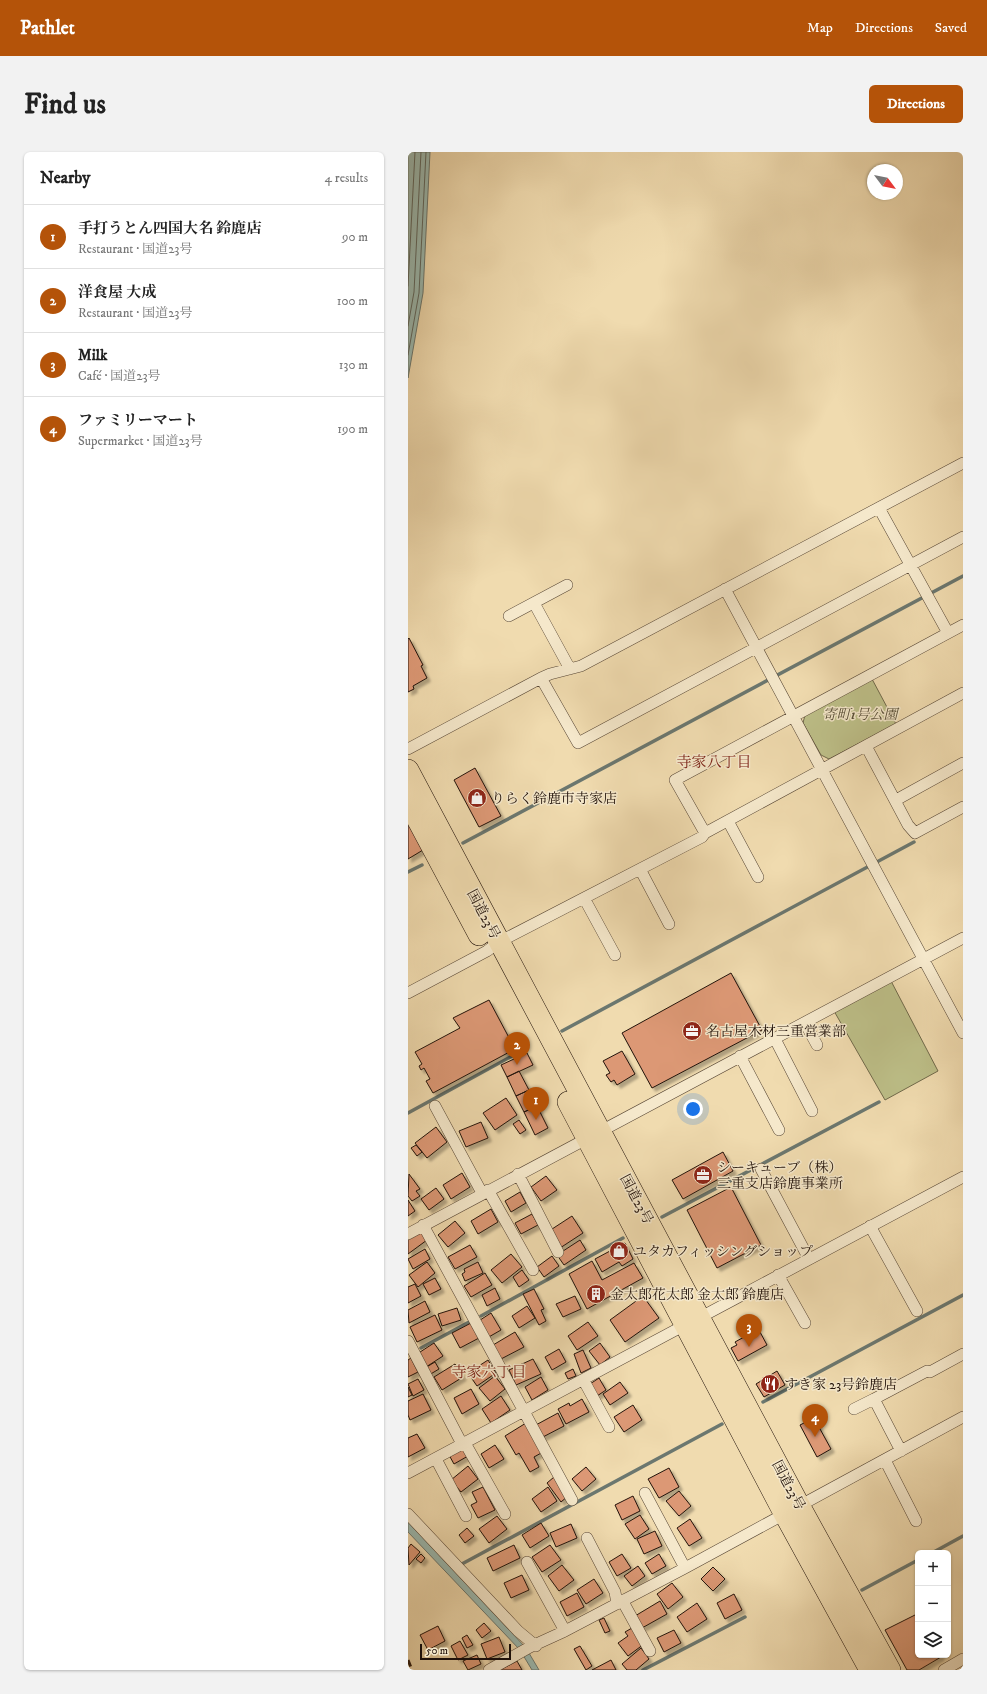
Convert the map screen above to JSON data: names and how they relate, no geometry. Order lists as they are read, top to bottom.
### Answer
{
  "streets": {
    "highway": ["国道23号"]
  },
  "districts": ["寺家八丁目", "寺家六丁目"],
  "parks": ["寄町1号公園"],
  "places": {
    "shop": ["りらく鈴鹿市寺家店", "ユタカフィッシングショップ"],
    "office": ["名古屋木材三重営業部", "シーキューブ（株） 三重支店鈴鹿事業所"],
    "building": ["金太郎花太郎 金太郎 鈴鹿店"],
    "restaurant": ["すき家 23号鈴鹿店"]
  },
  "scale_bar": "50 m",
  "north": "bottom right",
  "page": {
    "header": "Pathlet",
    "nav": ["Map", "Directions", "Saved"],
    "buttons": "Directions",
    "title": "Find us",
    "heading": ["Nearby", "4 results"],
    "list": [
      {
        "mark": "1",
        "name": "手打うとん四国大名 鈴鹿店",
        "note": "Restaurant · 国道23号",
        "value": "90 m"
      },
      {
        "mark": "2",
        "name": "洋食屋 大成",
        "note": "Restaurant · 国道23号",
        "value": "100 m"
      },
      {
        "mark": "3",
        "name": "Milk",
        "note": "Café · 国道23号",
        "value": "130 m"
      },
      {
        "mark": "4",
        "name": "ファミリーマート",
        "note": "Supermarket · 国道23号",
        "value": "190 m"
      }
    ],
    "pins": [
      "2",
      "1",
      "3",
      "4"
    ],
    "map_buttons": ["+", "−"],
    "scale": "50 m"
  }
}
